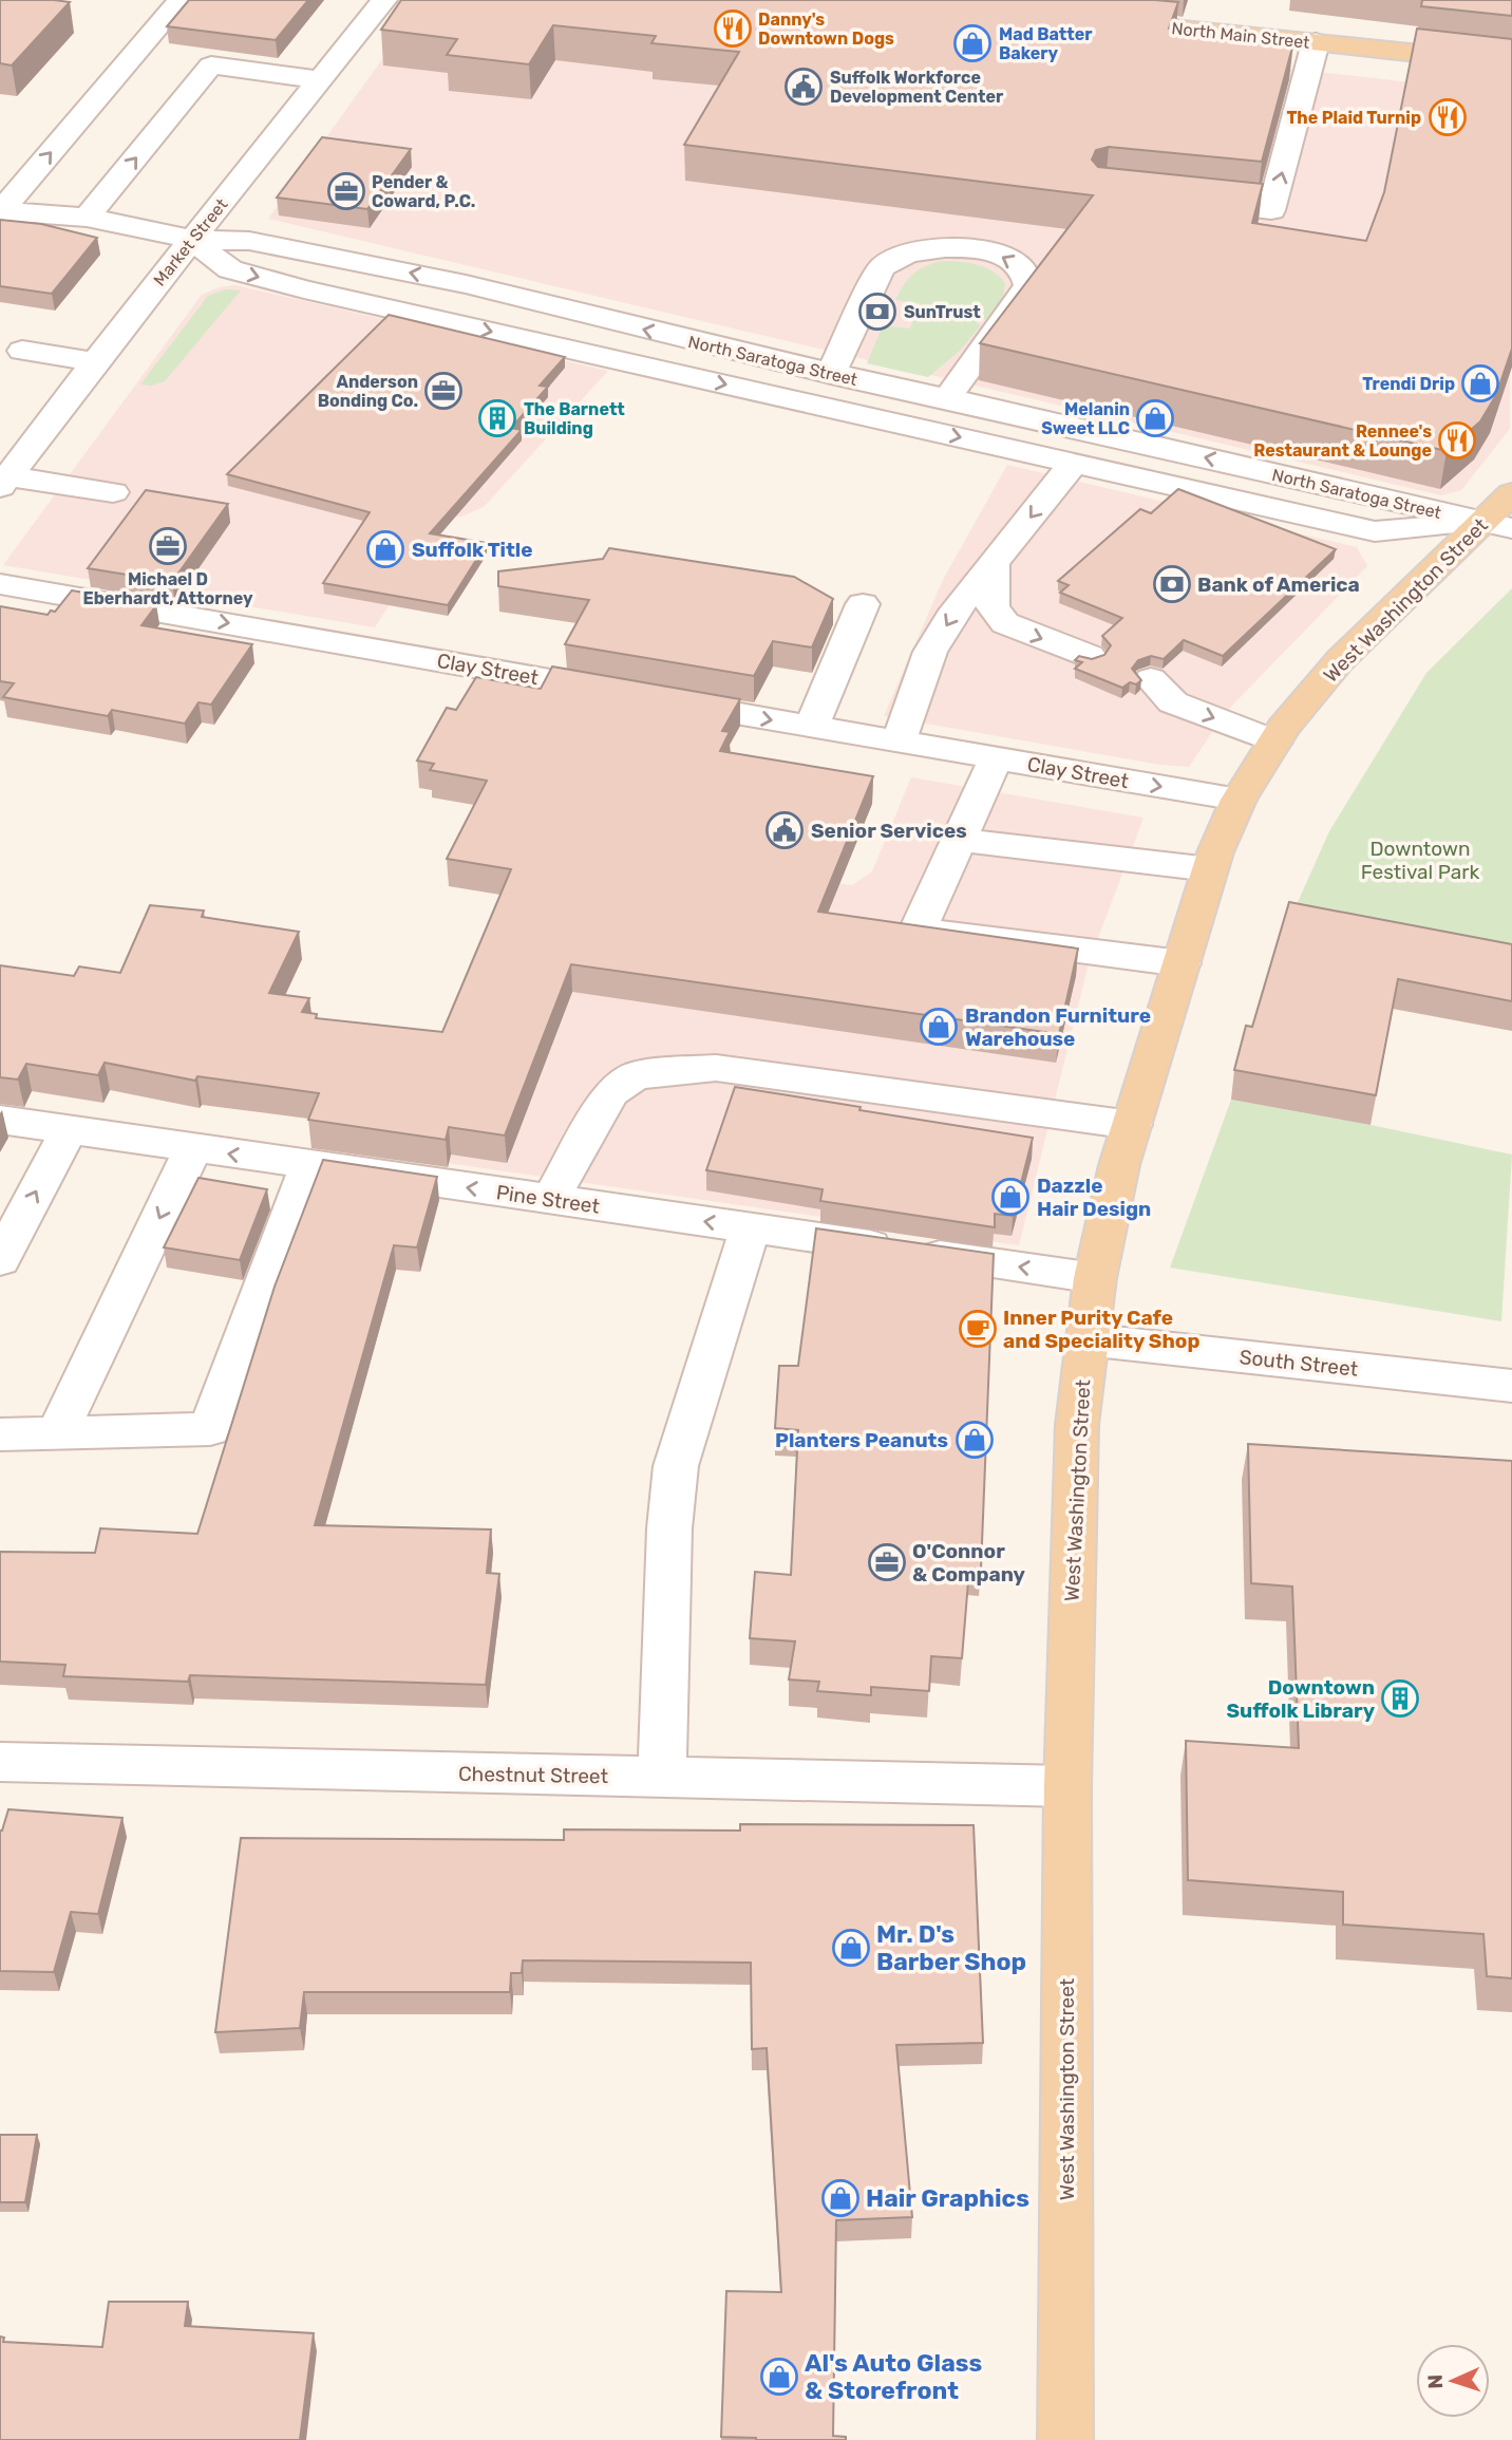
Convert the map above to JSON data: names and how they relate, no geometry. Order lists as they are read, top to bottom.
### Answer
{
  "streets": {
    "main road": ["North Main Street", "West Washington Street"],
    "street": [
      "Market Street",
      "North Saratoga Street",
      "Clay Street",
      "Pine Street",
      "South Street",
      "Chestnut Street"
    ]
  },
  "crossings": [
    ["Market Street", "North Saratoga Street"],
    ["North Saratoga Street", "West Washington Street"],
    ["West Washington Street", "Clay Street"],
    ["West Washington Street", "Pine Street"],
    ["West Washington Street", "South Street"],
    ["West Washington Street", "Chestnut Street"]
  ],
  "one_way": ["Pine Street"],
  "parks": ["Downtown Festival Park"],
  "places": {
    "restaurant": ["Danny's Downtown Dogs", "The Plaid Turnip", "Rennee's Restaurant & Lounge"],
    "shop": [
      "Mad Batter Bakery",
      "Trendi Drip",
      "Melanin Sweet LLC",
      "Suffolk Title",
      "Brandon Furniture Warehouse",
      "Dazzle Hair Design",
      "Planters Peanuts",
      "Mr. D's Barber Shop",
      "Hair Graphics",
      "Al's Auto Glass & Storefront"
    ],
    "public building": ["Suffolk Workforce Development Center", "Senior Services"],
    "office": [
      "Pender & Coward, P.C.",
      "Anderson Bonding Co.",
      "Michael D Eberhardt, Attorney",
      "O'Connor & Company"
    ],
    "bank": ["SunTrust", "Bank of America"],
    "building": ["The Barnett Building", "Downtown Suffolk Library"],
    "cafe": ["Inner Purity Cafe and Speciality Shop"]
  },
  "north": "left"
}
